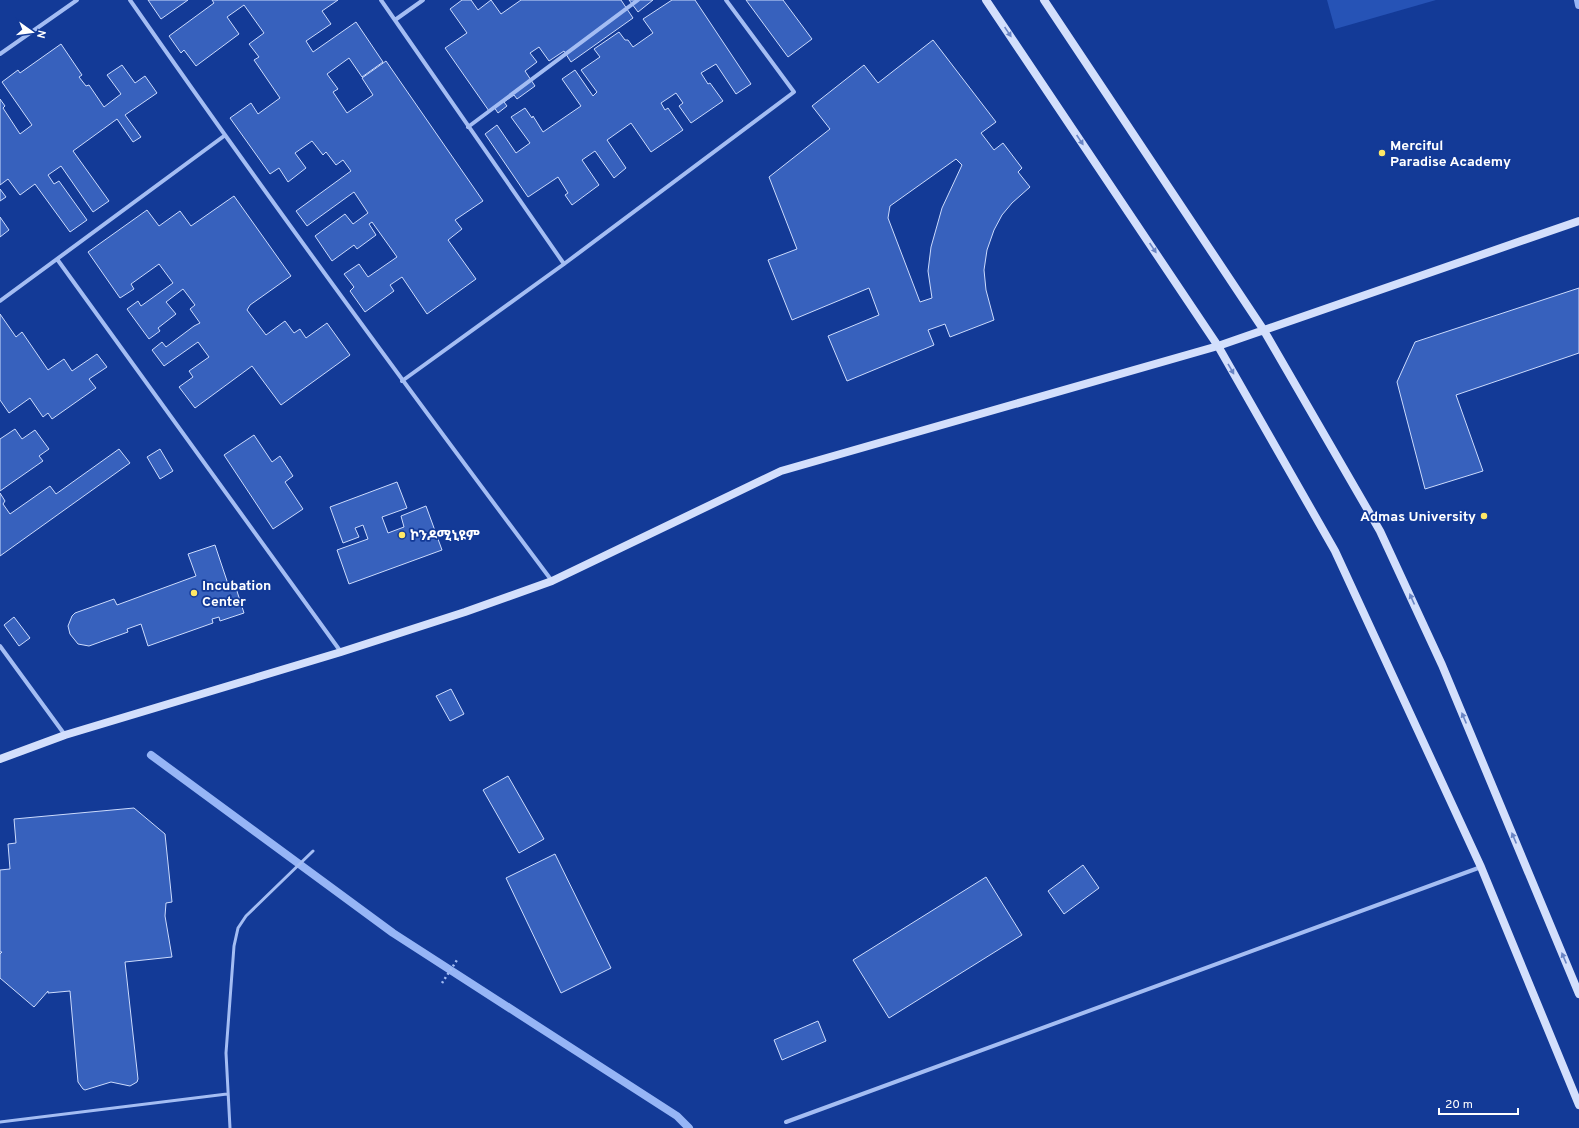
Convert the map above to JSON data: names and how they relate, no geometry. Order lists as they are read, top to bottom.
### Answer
{
  "places": [
    "Merciful Paradise Academy",
    "Admas University",
    "ኮንዶሚኒዩም",
    "Incubation Center"
  ],
  "scale_bar": "20 m",
  "north": "right"
}
